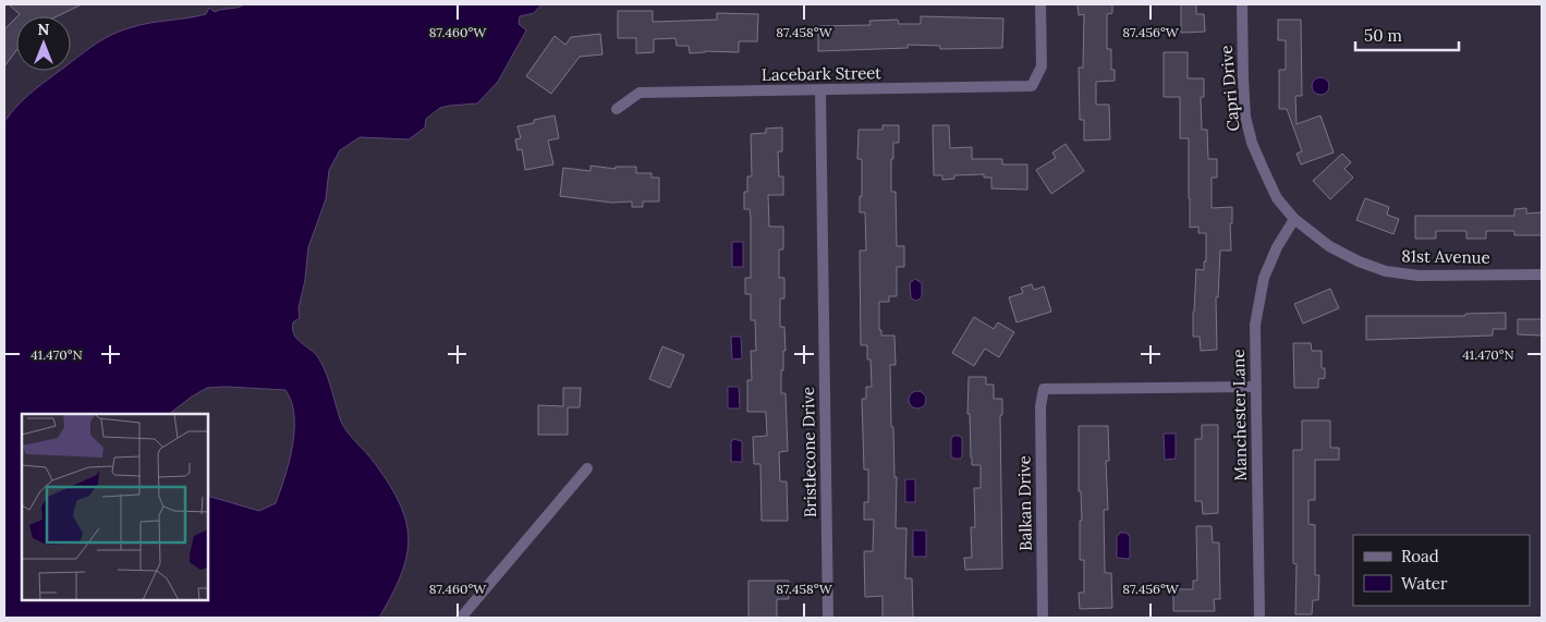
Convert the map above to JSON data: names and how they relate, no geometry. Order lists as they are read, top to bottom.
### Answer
{
  "streets": {
    "street": [
      "Lacebark Street",
      "Capri Drive",
      "81st Avenue",
      "Manchester Lane",
      "Bristlecone Drive",
      "Balkan Drive"
    ]
  },
  "crossings": [
    ["Lacebark Street", "Bristlecone Drive"],
    ["Capri Drive", "81st Avenue"],
    ["81st Avenue", "Manchester Lane"],
    ["Manchester Lane", "Balkan Drive"]
  ],
  "legend": ["Road", "Water"],
  "scale_bar": "50 m",
  "north": "top",
  "coordinates": [
    "87.460°W",
    "87.458°W",
    "87.456°W",
    "41.470°N"
  ]
}
